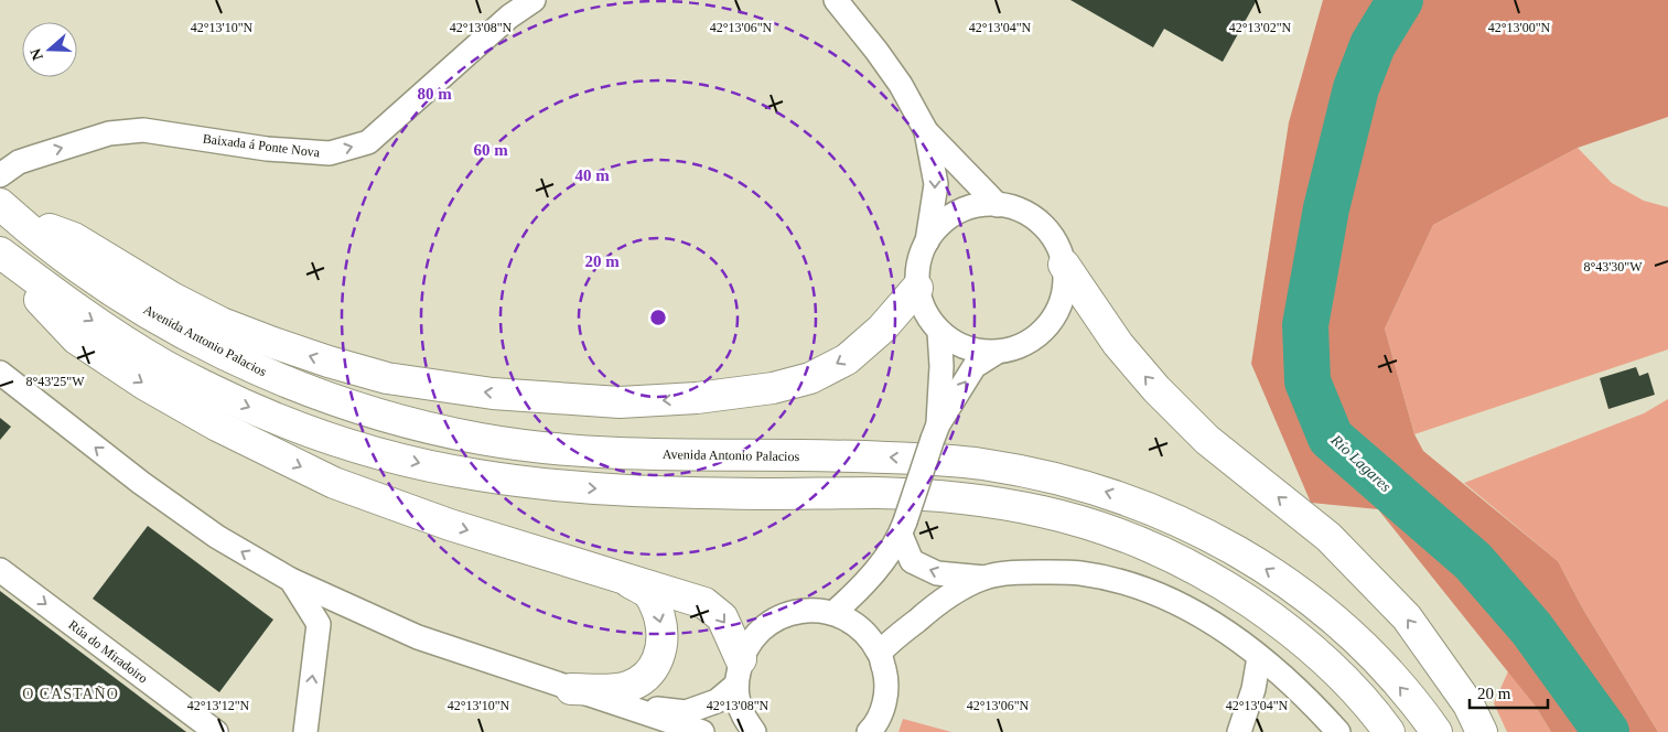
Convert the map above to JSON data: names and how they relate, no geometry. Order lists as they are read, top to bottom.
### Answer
{
  "streets": {
    "main road": ["Avenida Antonio Palacios"],
    "street": ["Baixada á Ponte Nova", "Rúa do Miradoiro"]
  },
  "one_way": ["Baixada á Ponte Nova"],
  "districts": ["O CASTAÑO"],
  "water": ["Río Lagares"],
  "scale_bar": "20 m",
  "north": "left",
  "coordinates": [
    "42°13'10\"N",
    "42°13'08\"N",
    "42°13'06\"N",
    "42°13'04\"N",
    "42°13'02\"N",
    "42°13'00\"N",
    "8°43'30\"W",
    "8°43'25\"W",
    "42°13'12\"N"
  ],
  "rings": [
    "80 m",
    "60 m",
    "40 m",
    "20 m"
  ]
}
